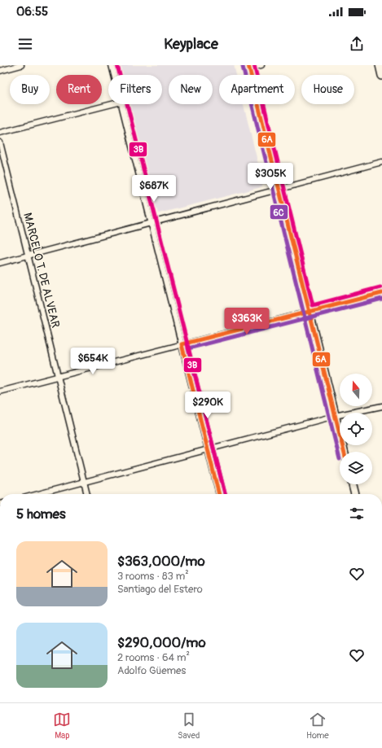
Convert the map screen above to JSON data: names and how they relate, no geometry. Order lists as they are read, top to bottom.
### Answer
{
  "streets": {
    "street": ["MARCELO T. DE ALVEAR"]
  },
  "lines": ["transit line 6A", "transit line 3B", "transit line 6C"],
  "north": "top",
  "page": {
    "status": "06:55",
    "header": "Keyplace",
    "chip": [
      "Buy",
      "Rent",
      "Filters",
      "New",
      "Apartment",
      "House"
    ],
    "price": [
      "$305K",
      "$687K",
      "$363K",
      "$654K",
      "$290K"
    ],
    "heading": "5 homes",
    "list": [
      {
        "name": "$363,000/mo",
        "note": "3 rooms · 83 m² · Santiago del Estero"
      },
      {
        "name": "$290,000/mo",
        "note": "2 rooms · 64 m² · Adolfo Güemes"
      }
    ],
    "tabs": ["Map", "Saved", "Home"]
  }
}
